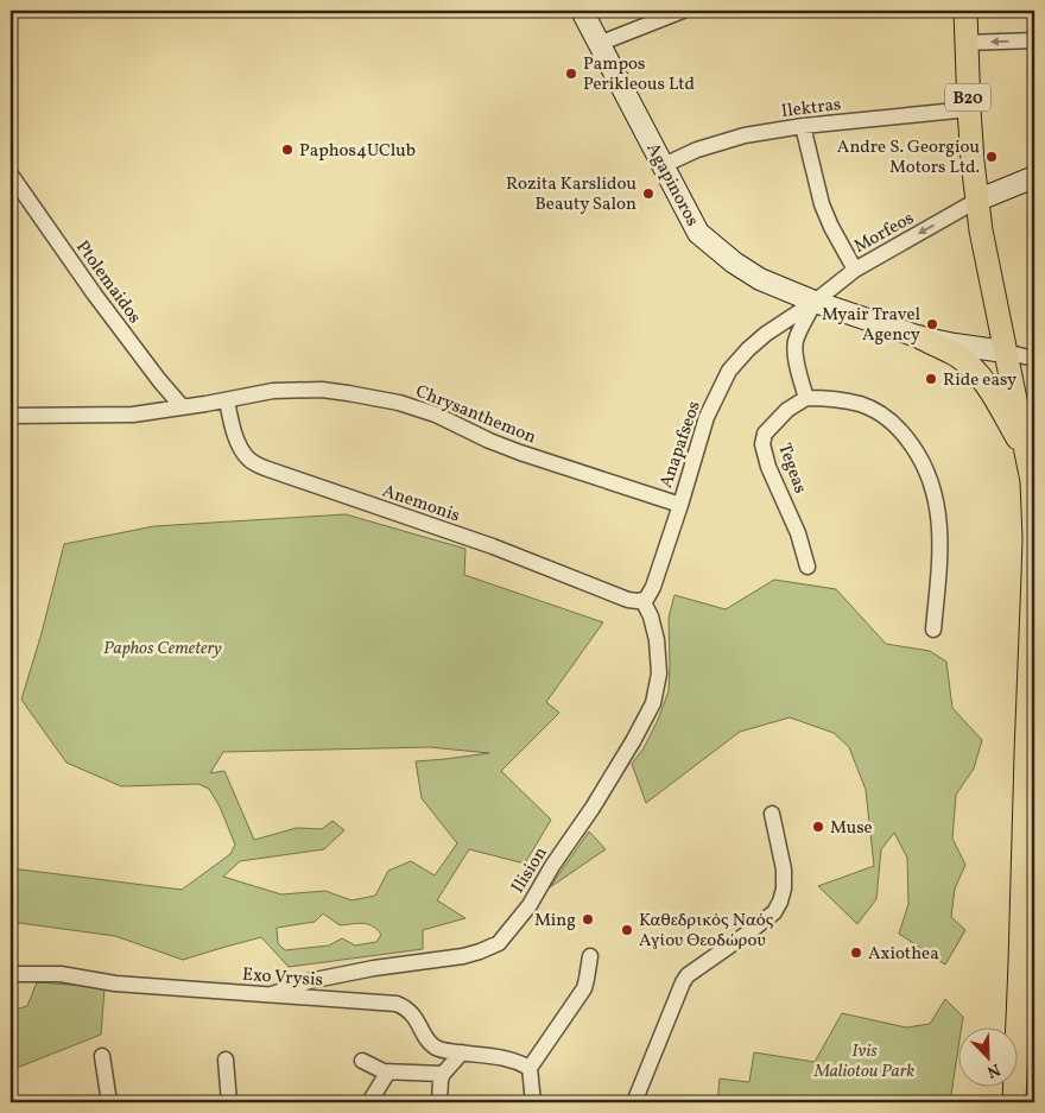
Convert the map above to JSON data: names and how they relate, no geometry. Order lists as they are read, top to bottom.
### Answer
{
  "streets": {
    "main road": ["B20", "Agapinoros"],
    "street": [
      "Ilektras",
      "Morfeos",
      "Ptolemaidos",
      "Chrysanthemon",
      "Anapafseos",
      "Tegeas",
      "Anemonis",
      "Ilision",
      "Exo Vrysis"
    ]
  },
  "crossings": [
    ["B20", "Ilektras"],
    ["B20", "Agapinoros"],
    ["B20", "Morfeos"],
    ["Ilektras", "Agapinoros"],
    ["Agapinoros", "Morfeos"],
    ["Agapinoros", "Anapafseos"],
    ["Morfeos", "Anapafseos"],
    ["Ptolemaidos", "Chrysanthemon"],
    ["Chrysanthemon", "Anapafseos"],
    ["Chrysanthemon", "Anemonis"],
    ["Anapafseos", "Anemonis"],
    ["Anapafseos", "Ilision"],
    ["Anemonis", "Ilision"],
    ["Ilision", "Exo Vrysis"]
  ],
  "one_way": ["Morfeos"],
  "parks": ["Paphos Cemetery", "Ivis Maliotou Park"],
  "places": [
    "Pampos Perikleous Ltd",
    "Paphos4UClub",
    "Andre S. Georgiou Motors Ltd.",
    "Rozita Karslidou Beauty Salon",
    "Myair Travel Agency",
    "Ride easy",
    "Muse",
    "Ming",
    "Καθεδρικός Ναός Αγίου Θεοδώρου",
    "Axiothea"
  ],
  "north": "bottom right"
}
